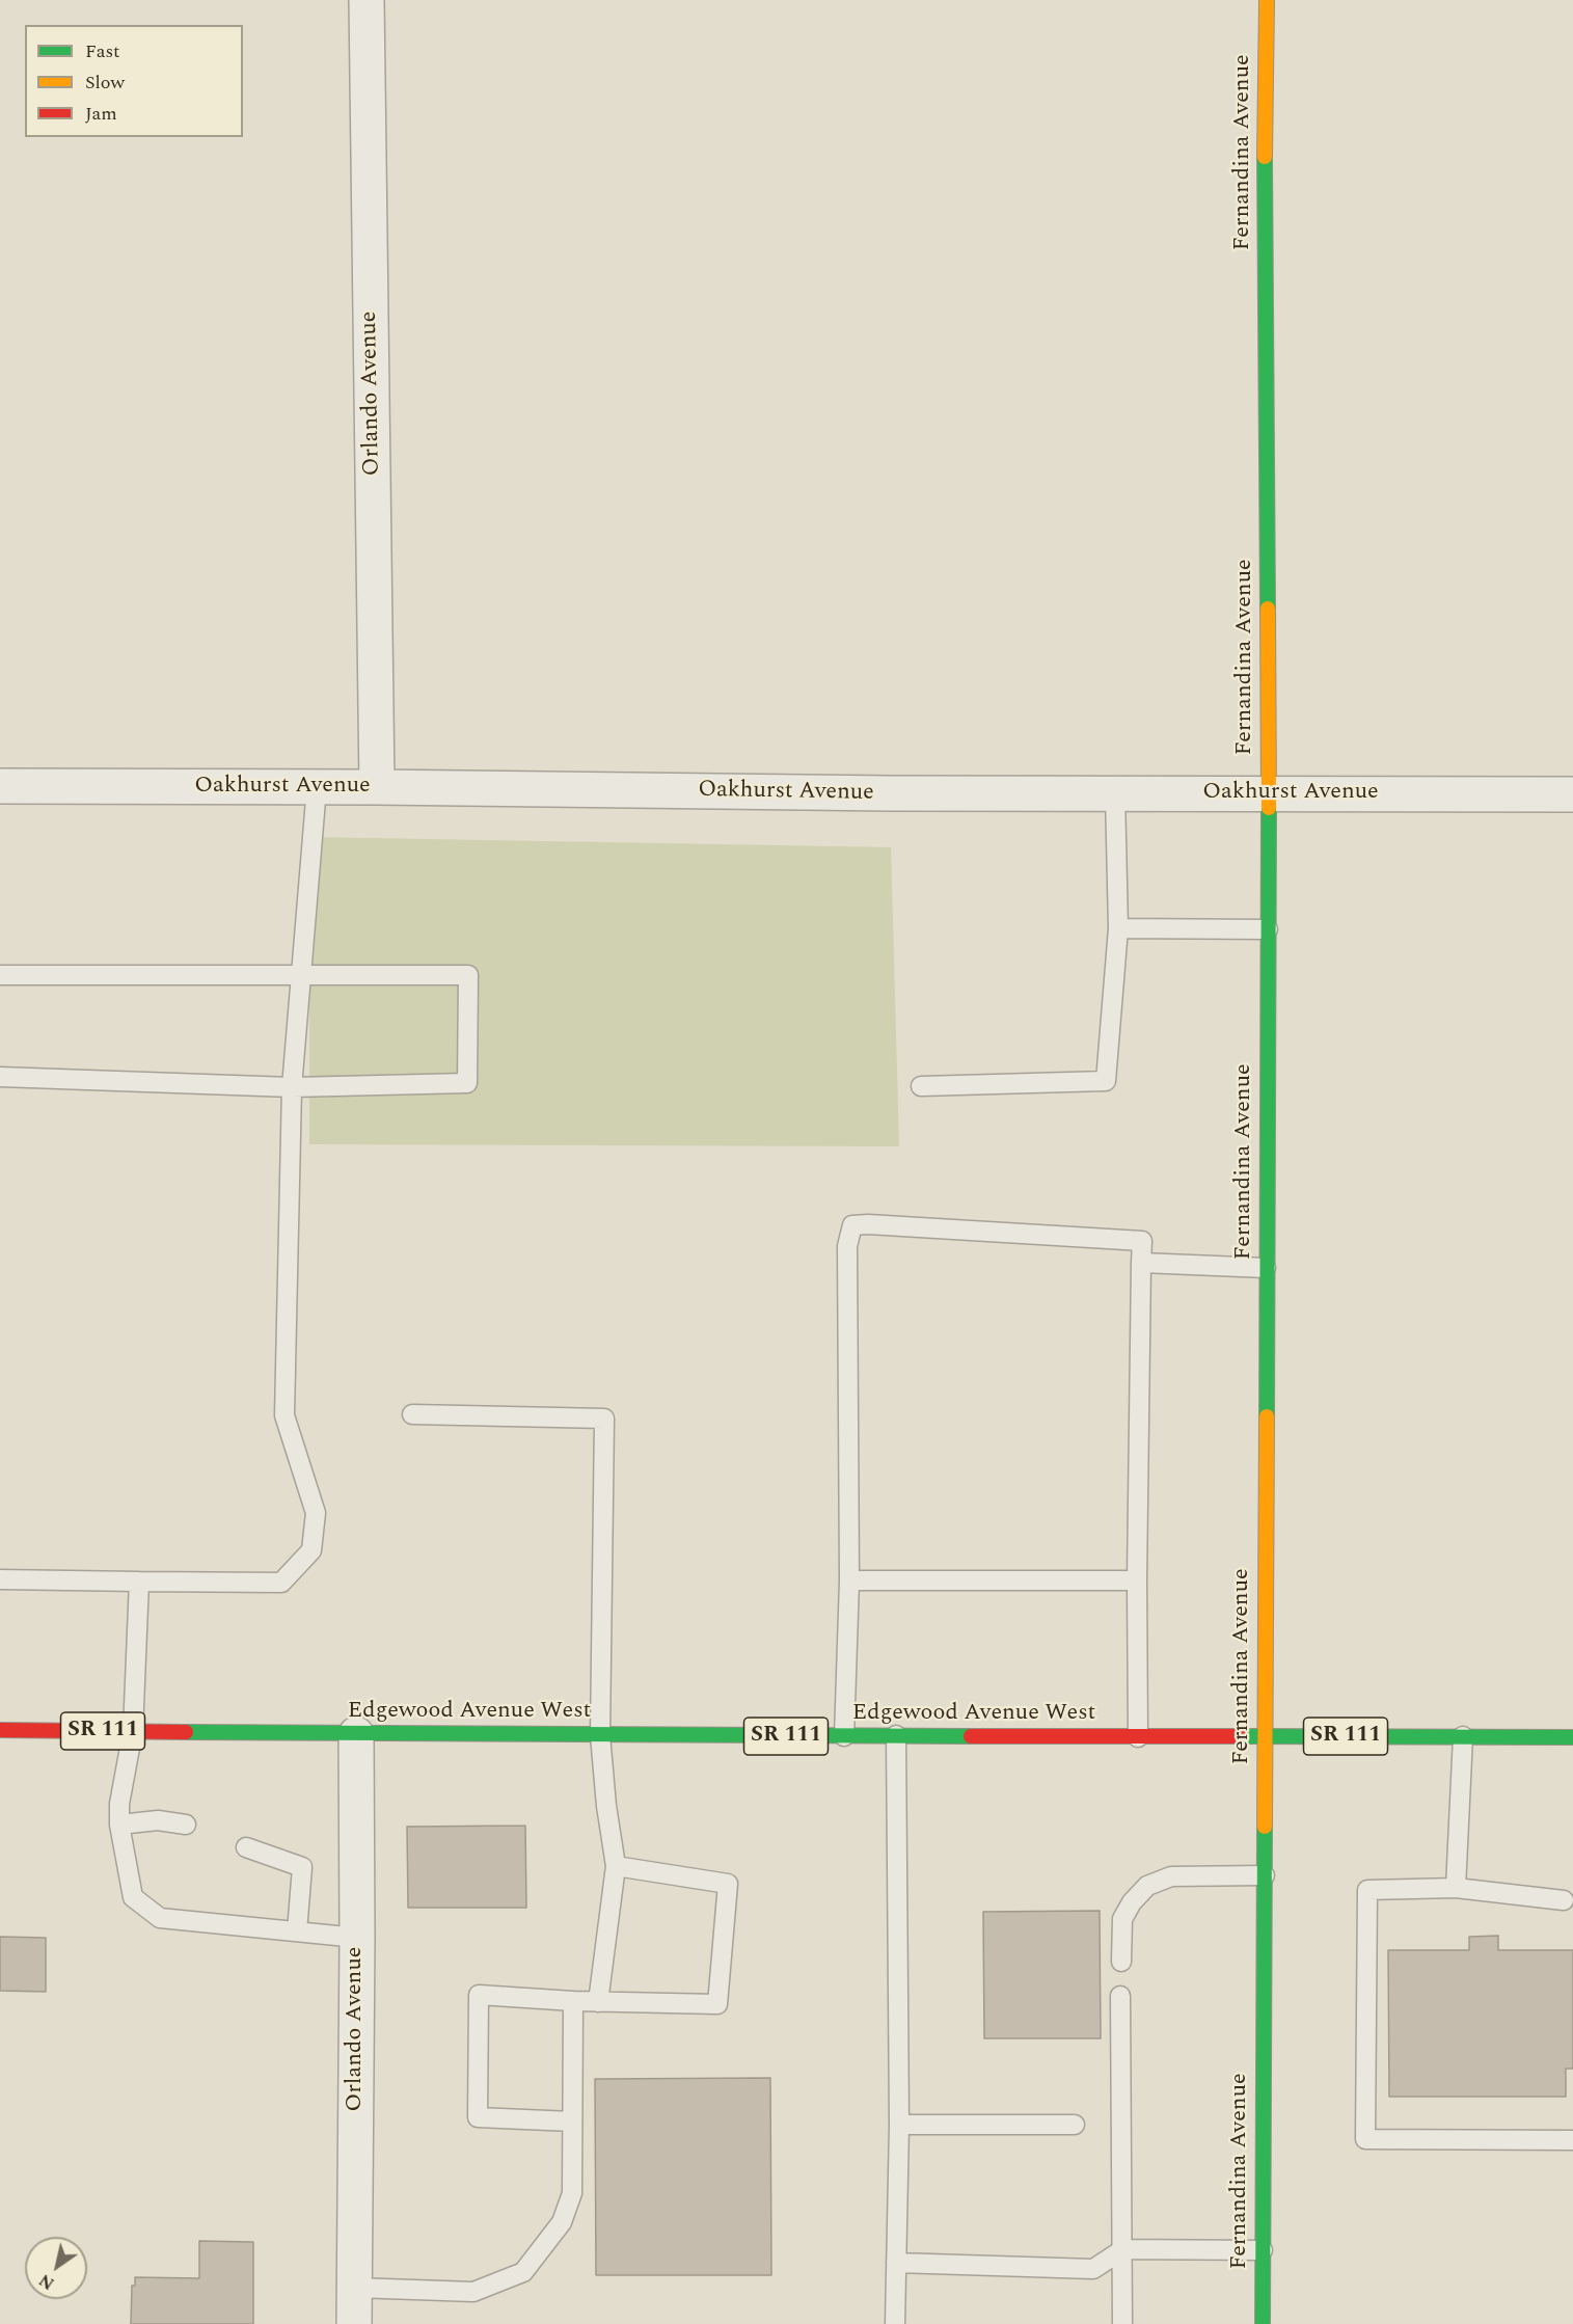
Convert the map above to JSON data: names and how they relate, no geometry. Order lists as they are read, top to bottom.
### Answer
{
  "streets": {
    "street": [
      "Fernandina Avenue",
      "Orlando Avenue",
      "Oakhurst Avenue",
      "Edgewood Avenue West",
      "SR 111"
    ]
  },
  "crossings": [
    ["Fernandina Avenue", "Oakhurst Avenue"],
    ["Fernandina Avenue", "Edgewood Avenue West"],
    ["Orlando Avenue", "Oakhurst Avenue"],
    ["Orlando Avenue", "Edgewood Avenue West"]
  ],
  "legend": ["Fast", "Slow", "Jam"],
  "north": "bottom left"
}
